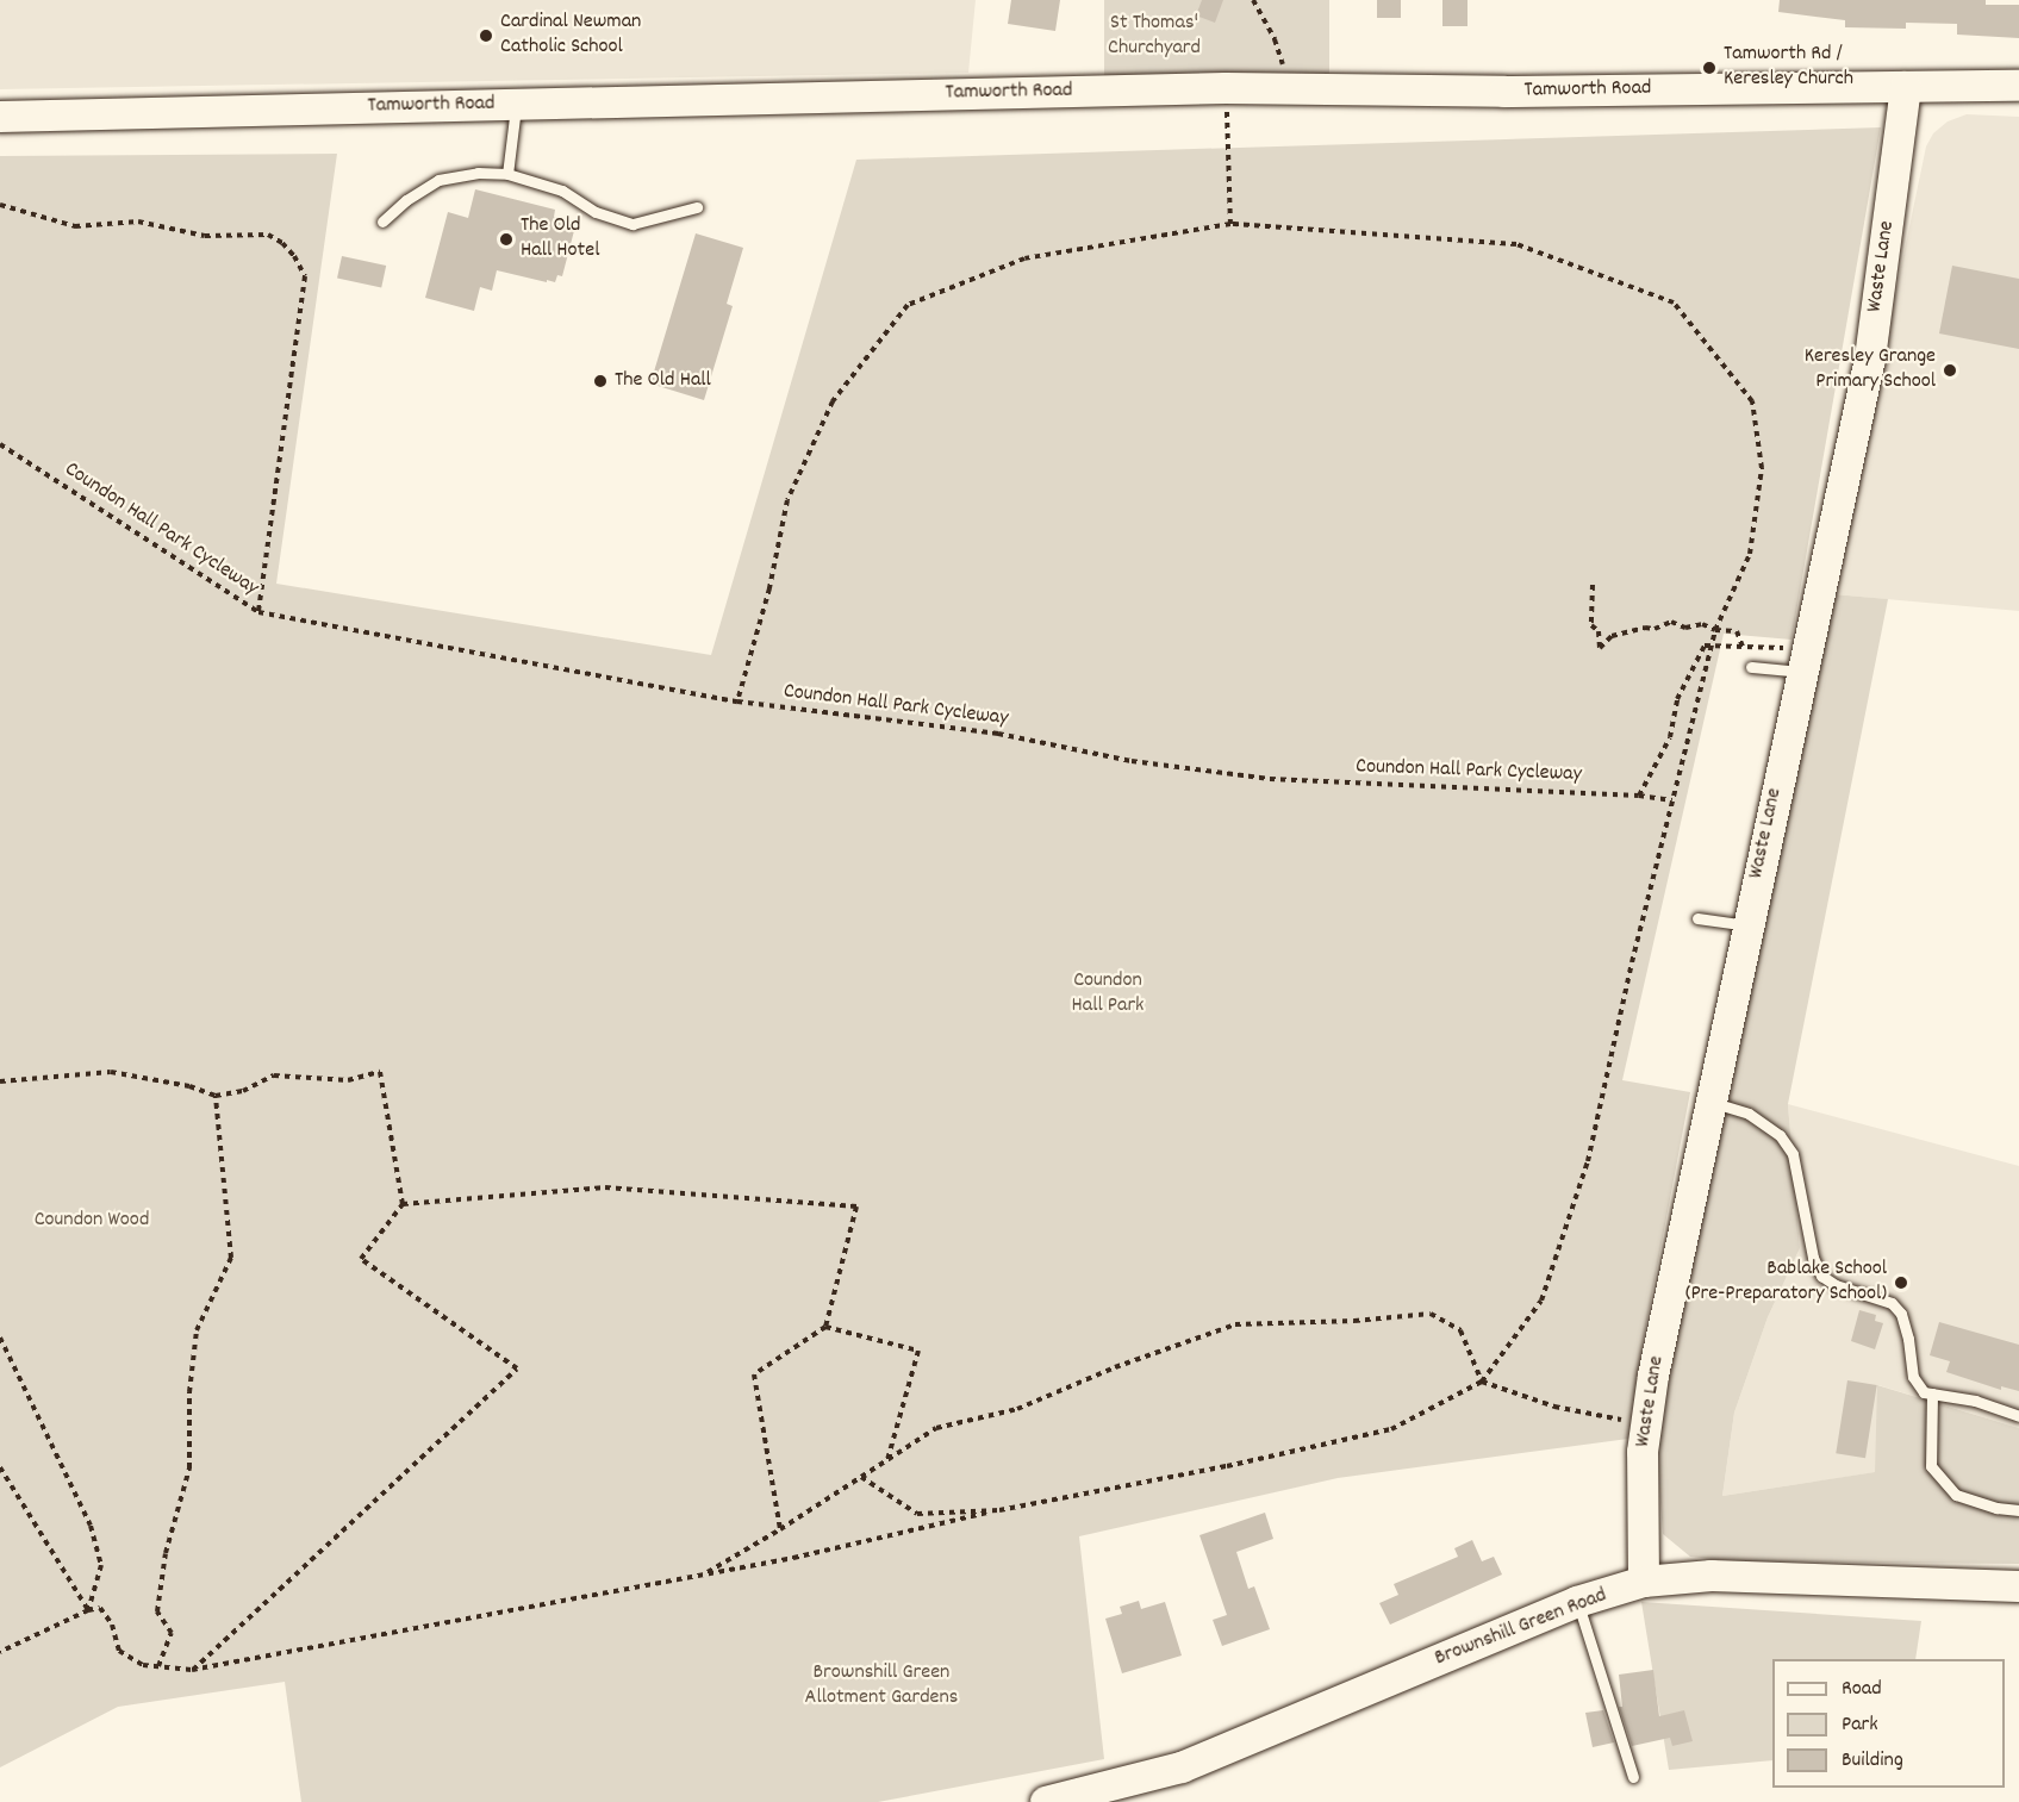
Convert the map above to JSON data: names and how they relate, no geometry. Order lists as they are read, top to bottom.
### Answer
{
  "streets": {
    "street": ["Tamworth Road", "Waste Lane", "Brownshill Green Road"],
    "path": ["Coundon Hall Park Cycleway"]
  },
  "crossings": [
    ["Tamworth Road", "Waste Lane"],
    ["Waste Lane", "Brownshill Green Road"]
  ],
  "parks": [
    "St Thomas' Churchyard",
    "Coundon Hall Park",
    "Coundon Wood",
    "Brownshill Green Allotment Gardens"
  ],
  "places": [
    "Cardinal Newman Catholic School",
    "Tamworth Rd / Keresley Church",
    "The Old Hall Hotel",
    "Keresley Grange Primary School",
    "The Old Hall",
    "Bablake School (Pre-Preparatory School)"
  ],
  "legend": ["Road", "Park", "Building"]
}
